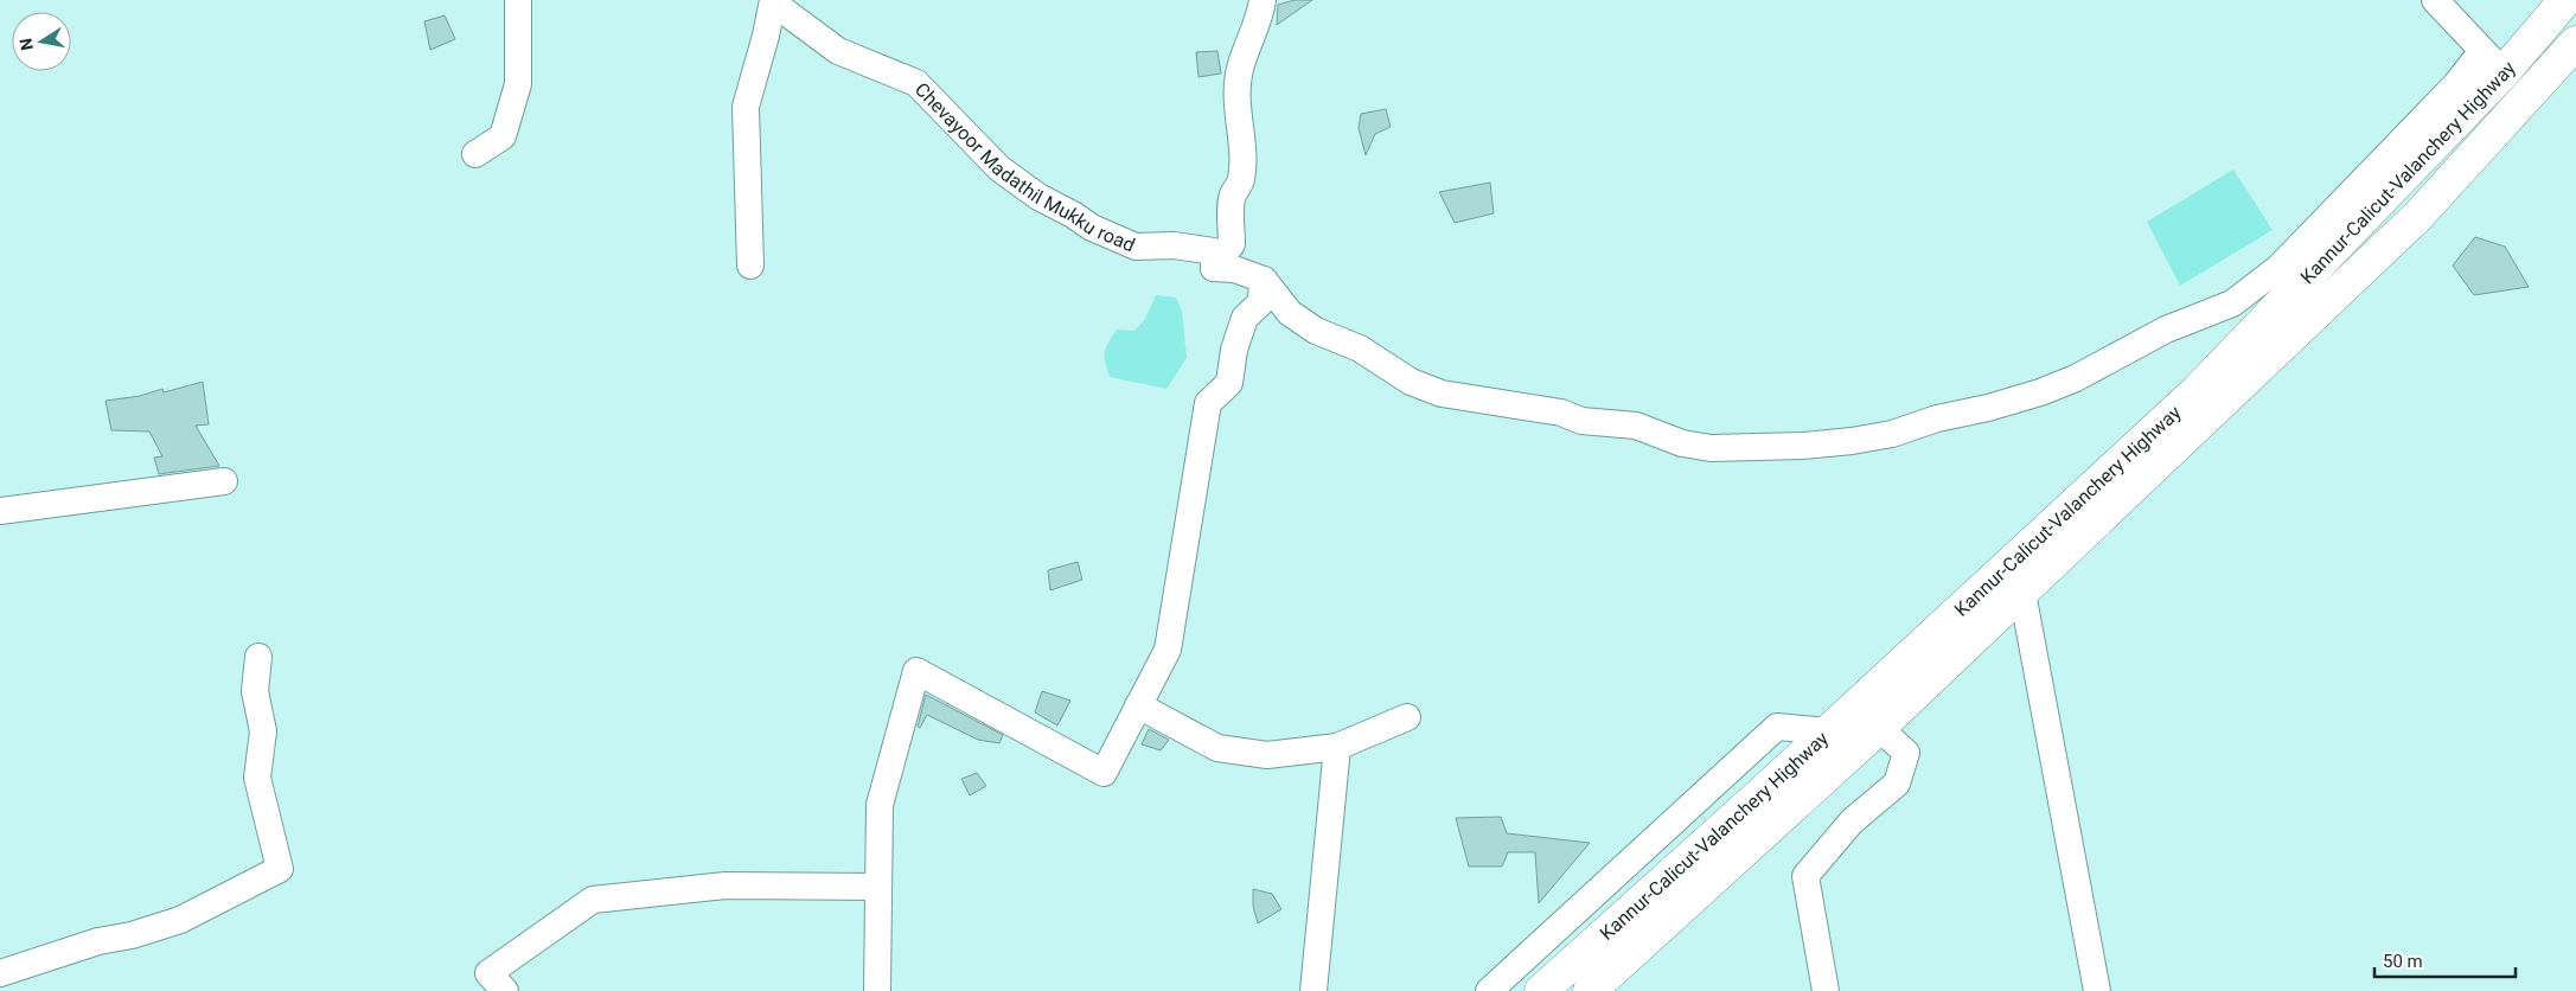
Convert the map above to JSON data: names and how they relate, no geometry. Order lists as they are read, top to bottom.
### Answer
{
  "streets": {
    "highway": ["Kannur-Calicut-Valanchery Highway"],
    "street": ["Chevayoor Madathil Mukku road"]
  },
  "scale_bar": "50 m",
  "north": "left"
}
